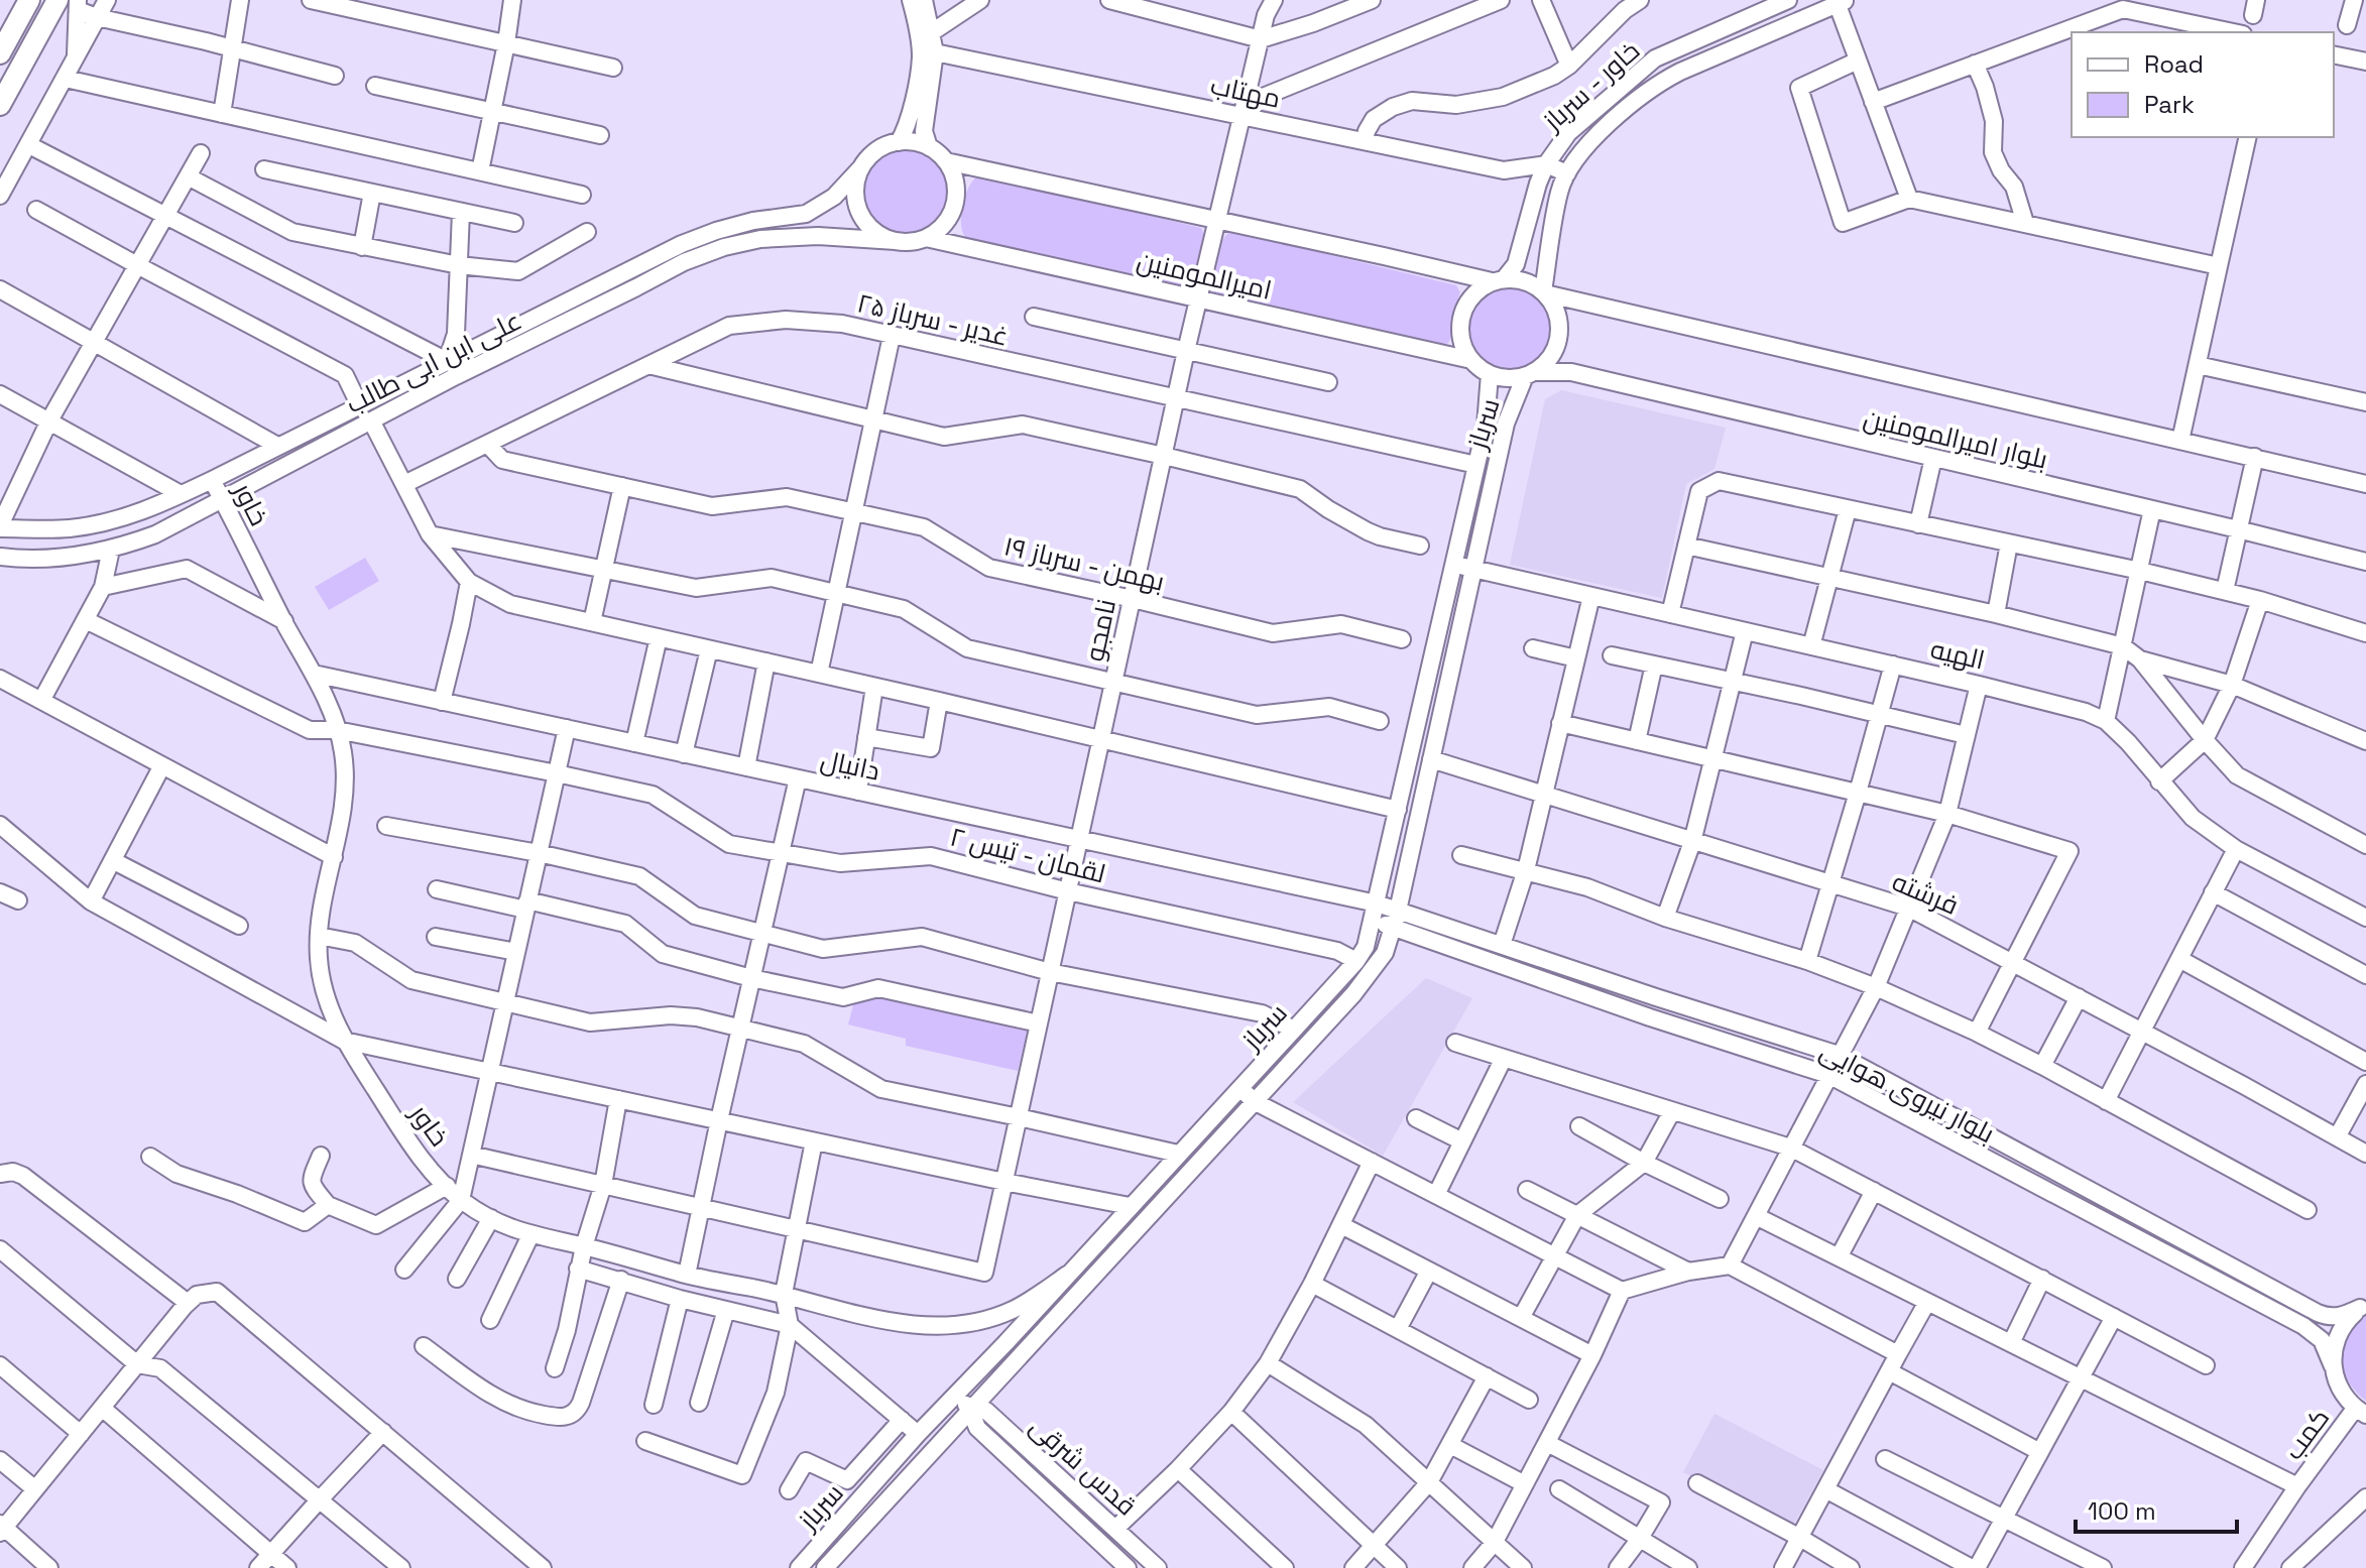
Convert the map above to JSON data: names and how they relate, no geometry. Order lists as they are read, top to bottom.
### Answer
{
  "streets": {
    "street": [
      "خاور - سرباز",
      "مهتاب",
      "امیرالمومنین",
      "غدیر - سرباز ۲۵",
      "علی ابن ابی طالب",
      "سرباز",
      "بلوار امیرالمومنین",
      "خاور",
      "بهمن - سرباز ۱۹",
      "نامجو",
      "الهیه",
      "دانیال",
      "لقمان - تیس ۲",
      "فرشته",
      "بلوار نیروی هوایی",
      "کمب",
      "قدس شرقی"
    ]
  },
  "crossings": [
    ["خاور - سرباز", "مهتاب"],
    ["خاور - سرباز", "امیرالمومنین"],
    ["خاور - سرباز", "سرباز"],
    ["خاور - سرباز", "بلوار امیرالمومنین"],
    ["مهتاب", "نامجو"],
    ["امیرالمومنین", "علی ابن ابی طالب"],
    ["امیرالمومنین", "سرباز"],
    ["امیرالمومنین", "بلوار امیرالمومنین"],
    ["امیرالمومنین", "نامجو"],
    ["غدیر - سرباز ۲۵", "سرباز"],
    ["غدیر - سرباز ۲۵", "بهمن - سرباز ۱۹"],
    ["غدیر - سرباز ۲۵", "نامجو"],
    ["علی ابن ابی طالب", "خاور"],
    ["سرباز", "بلوار امیرالمومنین"],
    ["سرباز", "خاور"],
    ["سرباز", "الهیه"],
    ["سرباز", "دانیال"],
    ["سرباز", "لقمان - تیس ۲"],
    ["سرباز", "فرشته"],
    ["سرباز", "بلوار نیروی هوایی"],
    ["سرباز", "قدس شرقی"],
    ["خاور", "دانیال"],
    ["خاور", "لقمان - تیس ۲"],
    ["بهمن - سرباز ۱۹", "نامجو"],
    ["نامجو", "دانیال"],
    ["نامجو", "لقمان - تیس ۲"],
    ["دانیال", "بلوار نیروی هوایی"]
  ],
  "legend": ["Road", "Park"],
  "scale_bar": "100 m"
}
